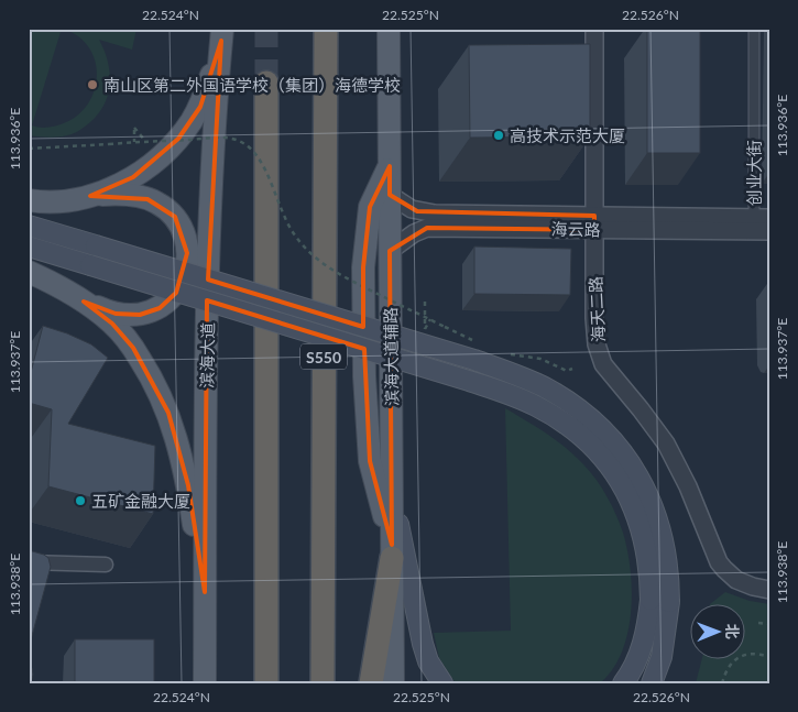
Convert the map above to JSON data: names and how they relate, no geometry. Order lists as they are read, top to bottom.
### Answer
{
  "streets": {
    "highway": ["S550"],
    "main road": ["滨海大道", "滨海大道辅路"],
    "street": ["创业大街", "海云路", "海天二路"]
  },
  "crossings": [
    ["创业大街", "海云路"],
    ["海云路", "海天二路"],
    ["海云路", "滨海大道辅路"]
  ],
  "places": ["南山区第二外国语学校（集团）海德学校", "高技术示范大厦", "五矿金融大厦"],
  "north": "right",
  "coordinates": [
    "22.524°N",
    "22.525°N",
    "22.526°N",
    "113.936°E",
    "113.937°E",
    "113.938°E"
  ]
}
